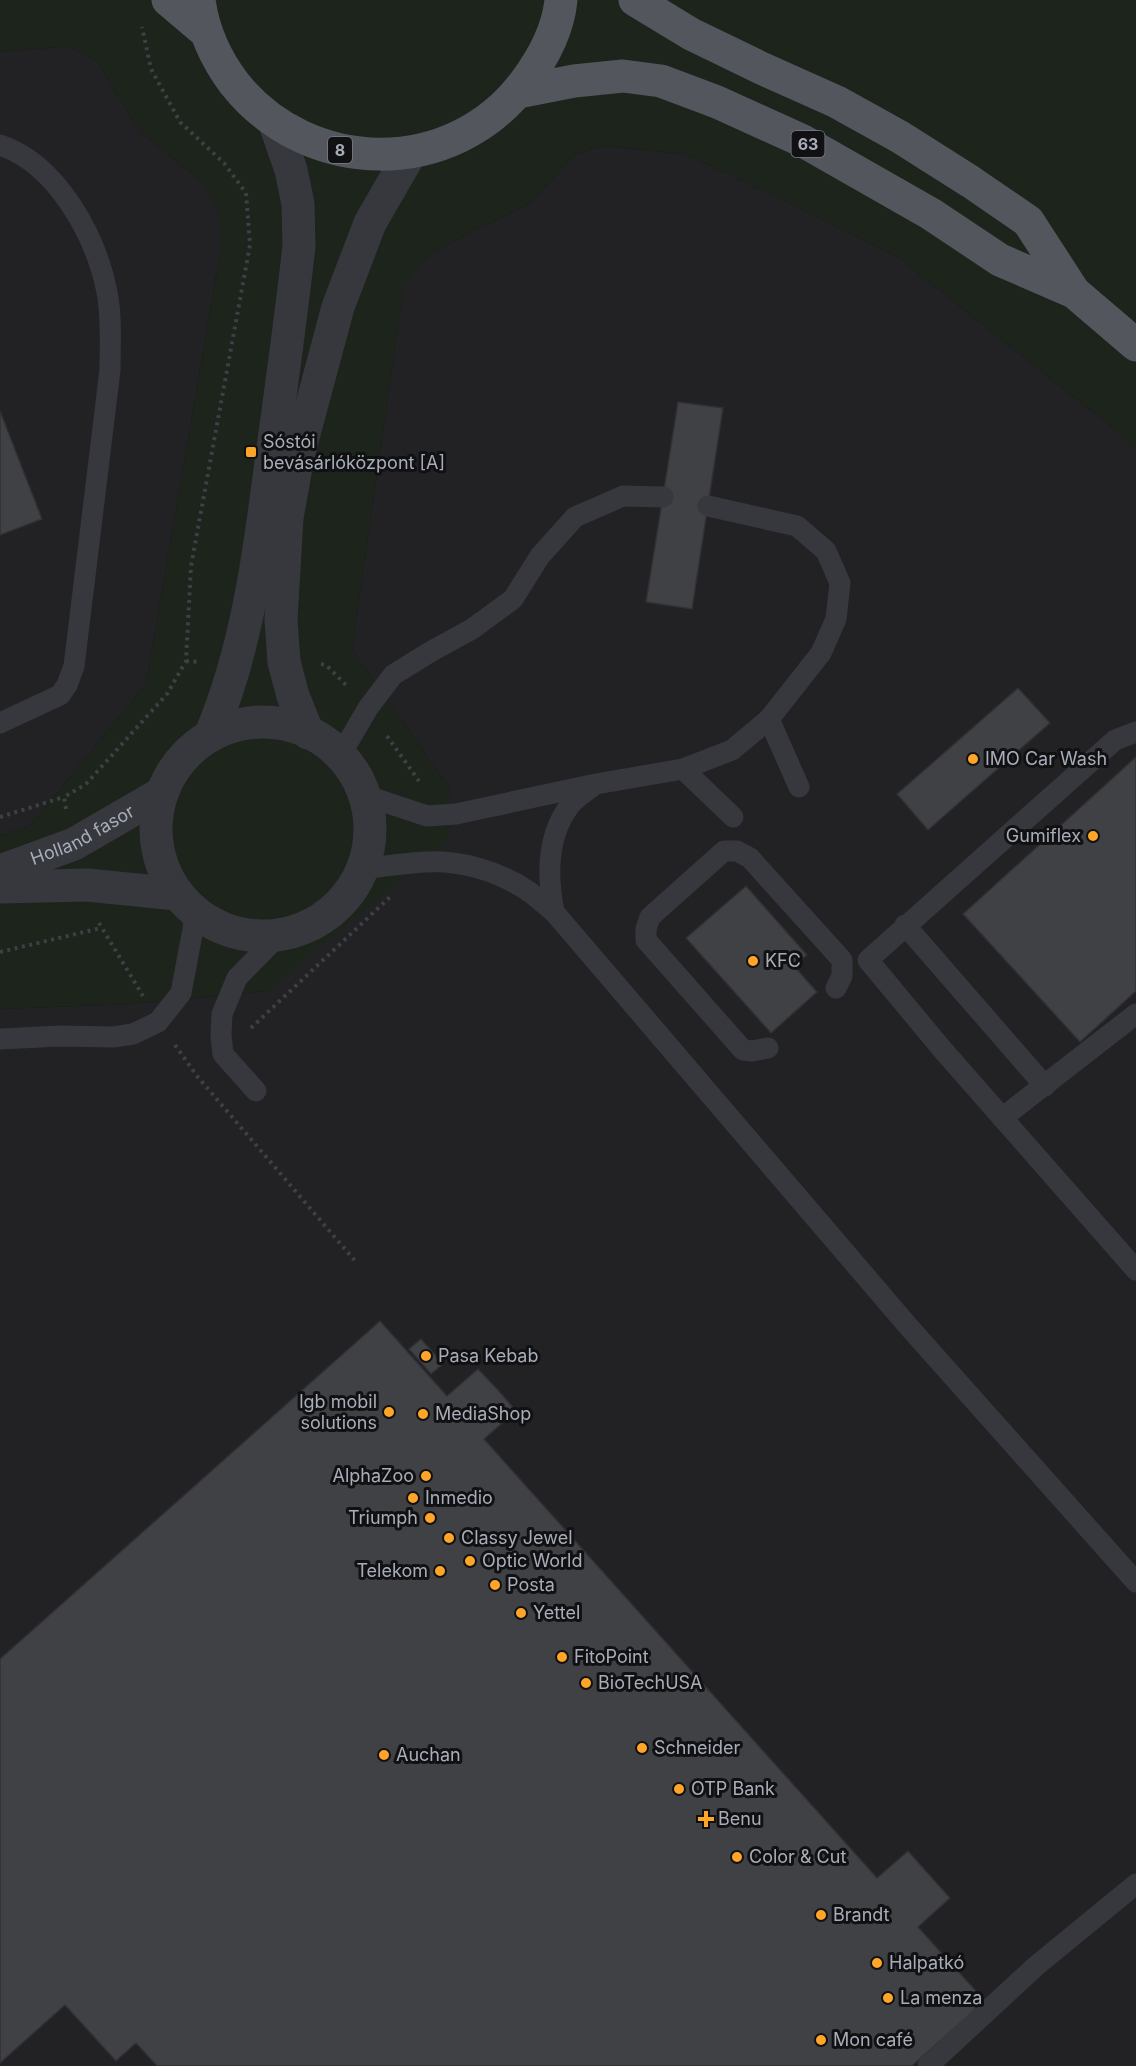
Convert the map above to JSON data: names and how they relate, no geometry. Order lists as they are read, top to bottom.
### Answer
{
  "streets": {
    "main road": ["63", "8"],
    "street": ["Holland fasor"]
  },
  "crossings": [
    ["63", "8"]
  ],
  "places": {
    "transit": ["Sóstói bevásárlóközpont [A]"],
    "other": [
      "IMO Car Wash",
      "Gumiflex",
      "KFC",
      "Pasa Kebab",
      "lgb mobil solutions",
      "MediaShop",
      "AlphaZoo",
      "Inmedio",
      "Triumph",
      "Classy Jewel",
      "Optic World",
      "Telekom",
      "Posta",
      "Yettel",
      "FitoPoint",
      "BioTechUSA",
      "Schneider",
      "Auchan",
      "OTP Bank",
      "Color & Cut",
      "Brandt",
      "Halpatkó",
      "La menza",
      "Mon café"
    ],
    "health": ["Benu"]
  }
}
